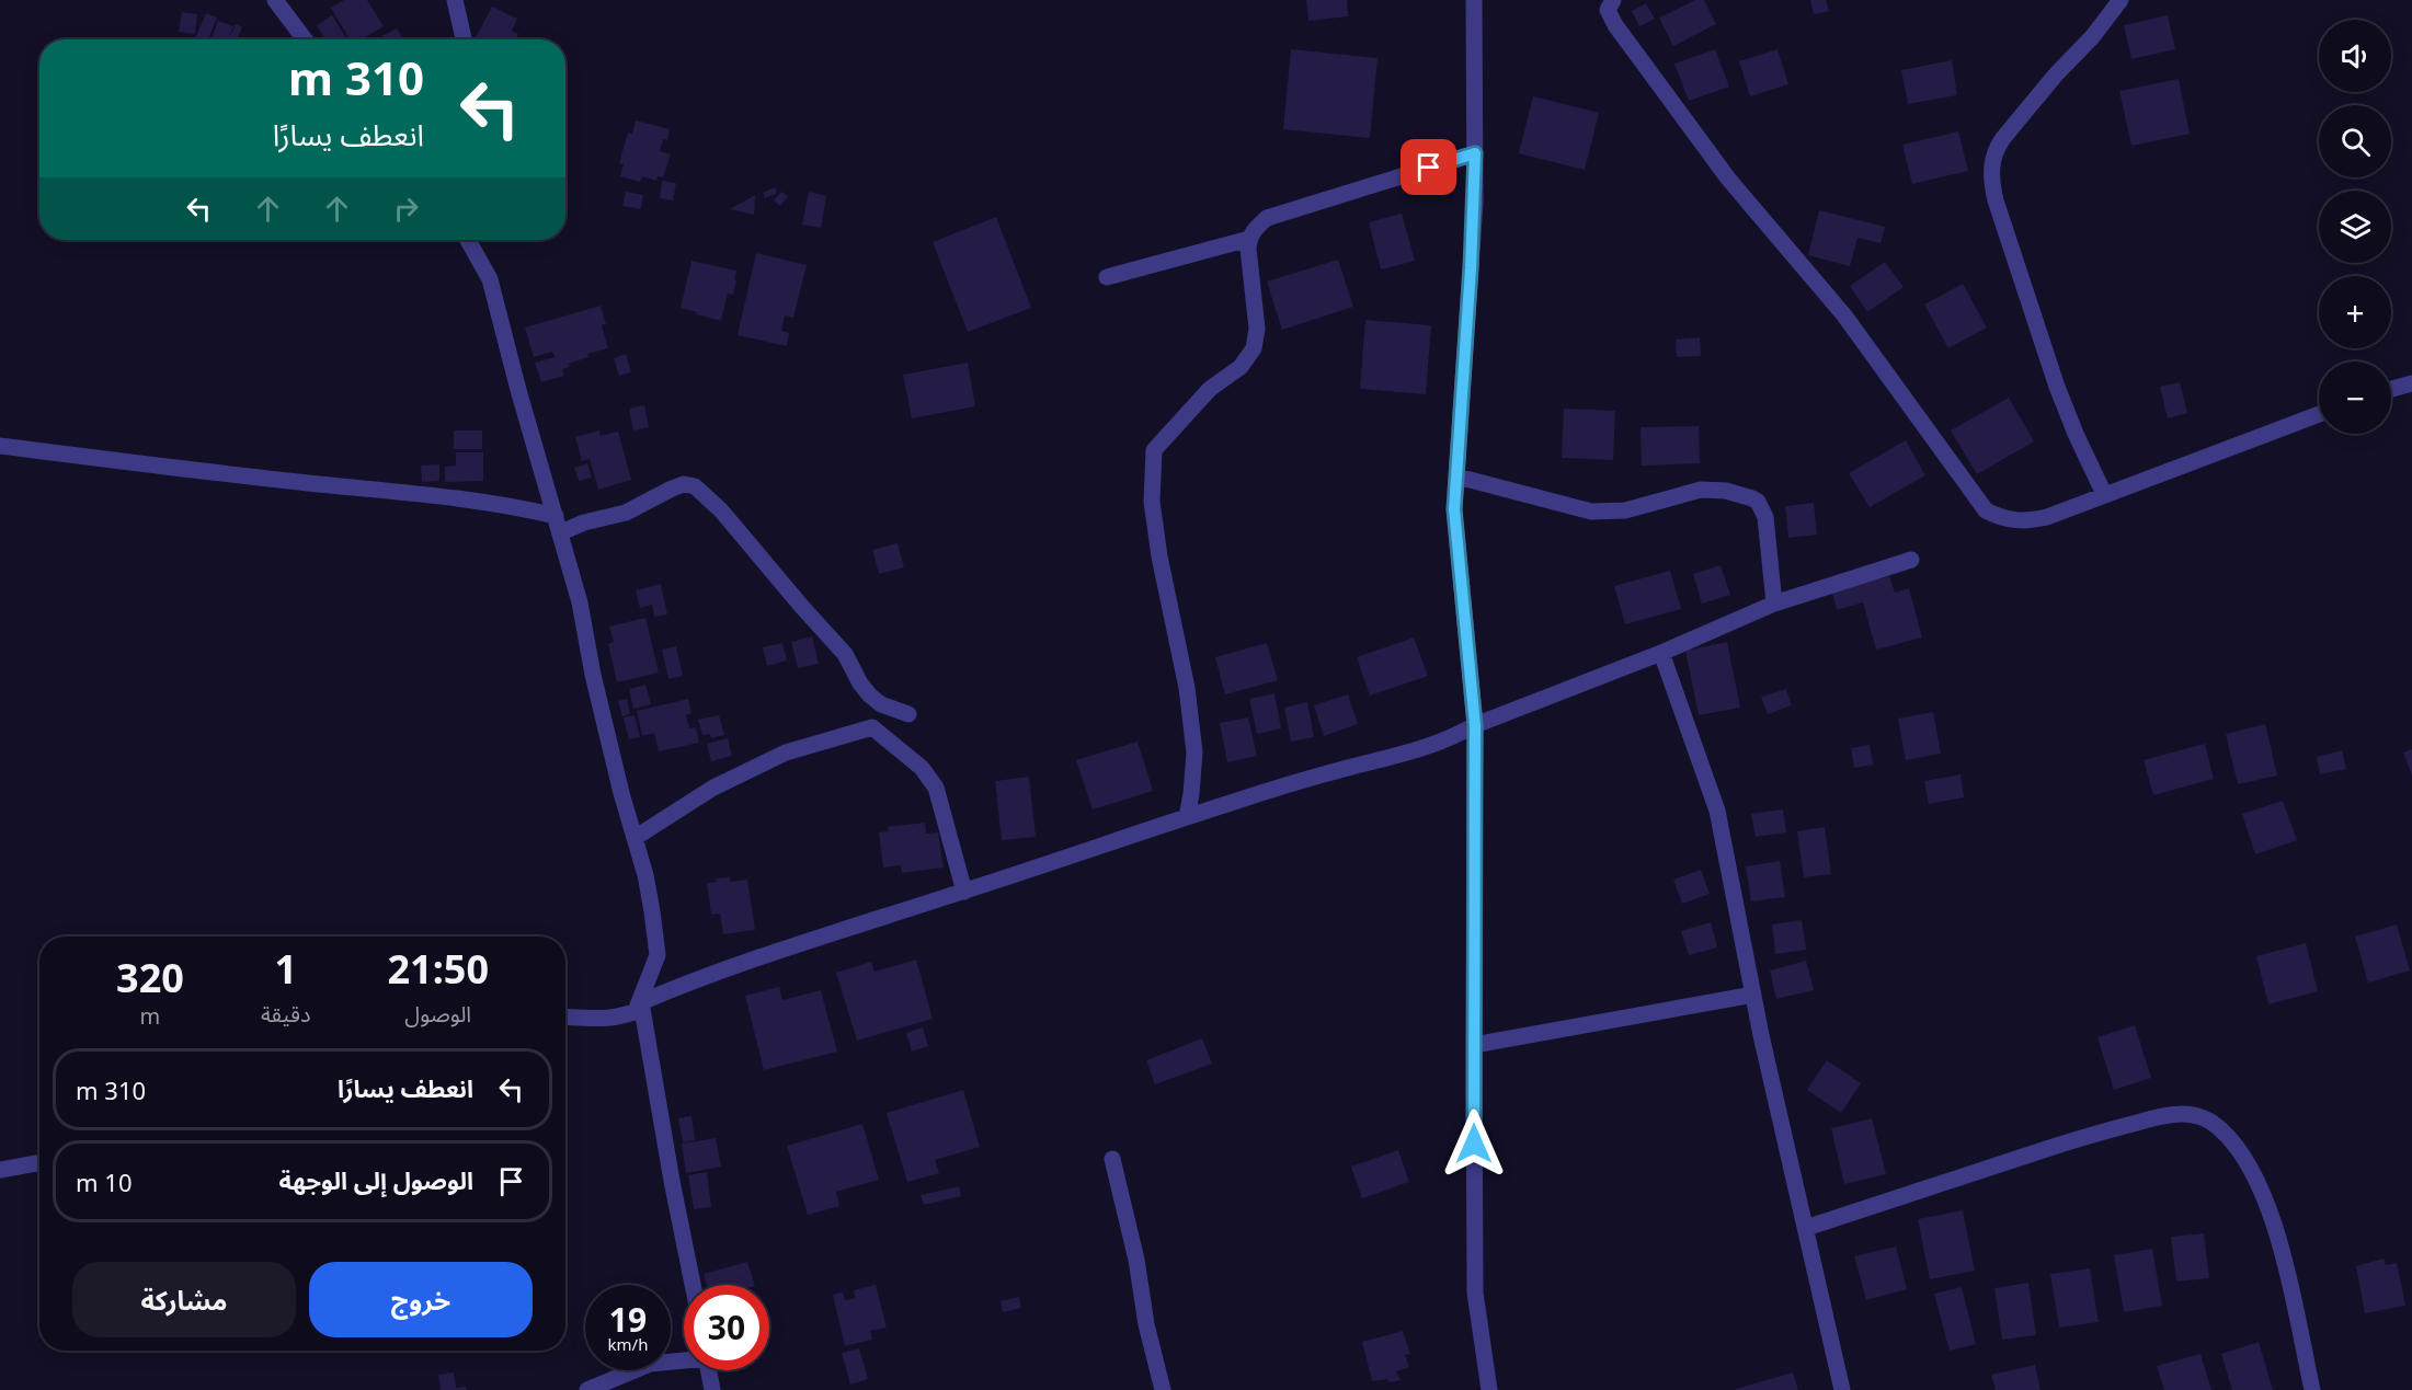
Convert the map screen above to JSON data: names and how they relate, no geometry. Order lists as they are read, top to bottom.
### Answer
{
  "page": {
    "map_buttons": ["+", "−"],
    "turn": ["310 m", "انعطف يسارًا"],
    "eta": [
      "21:50",
      "الوصول",
      "1",
      "دقيقة",
      "320",
      "m"
    ],
    "list": [
      {
        "name": "انعطف يسارًا",
        "value": "310 m"
      },
      {
        "name": "الوصول إلى الوجهة",
        "value": "10 m"
      }
    ],
    "buttons": ["خروج", "مشاركة"],
    "speed": "19 km/h",
    "limit": "30"
  }
}
